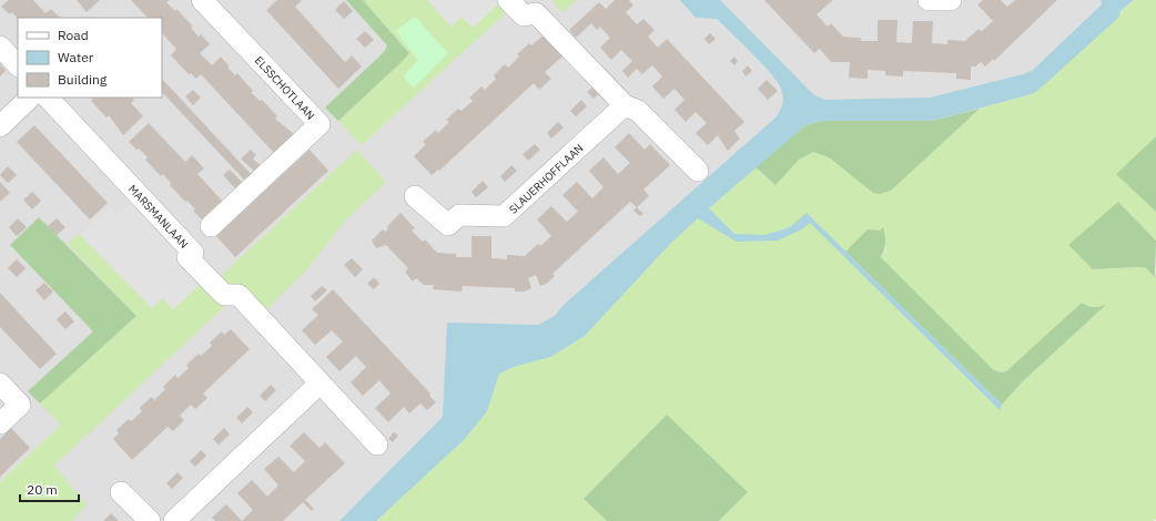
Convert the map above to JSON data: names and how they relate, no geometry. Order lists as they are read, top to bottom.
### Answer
{
  "streets": {
    "street": ["ELSSCHOTLAAN", "SLAUERHOFFLAAN", "MARSMANLAAN"]
  },
  "legend": ["Road", "Water", "Building"],
  "scale_bar": "20 m"
}
